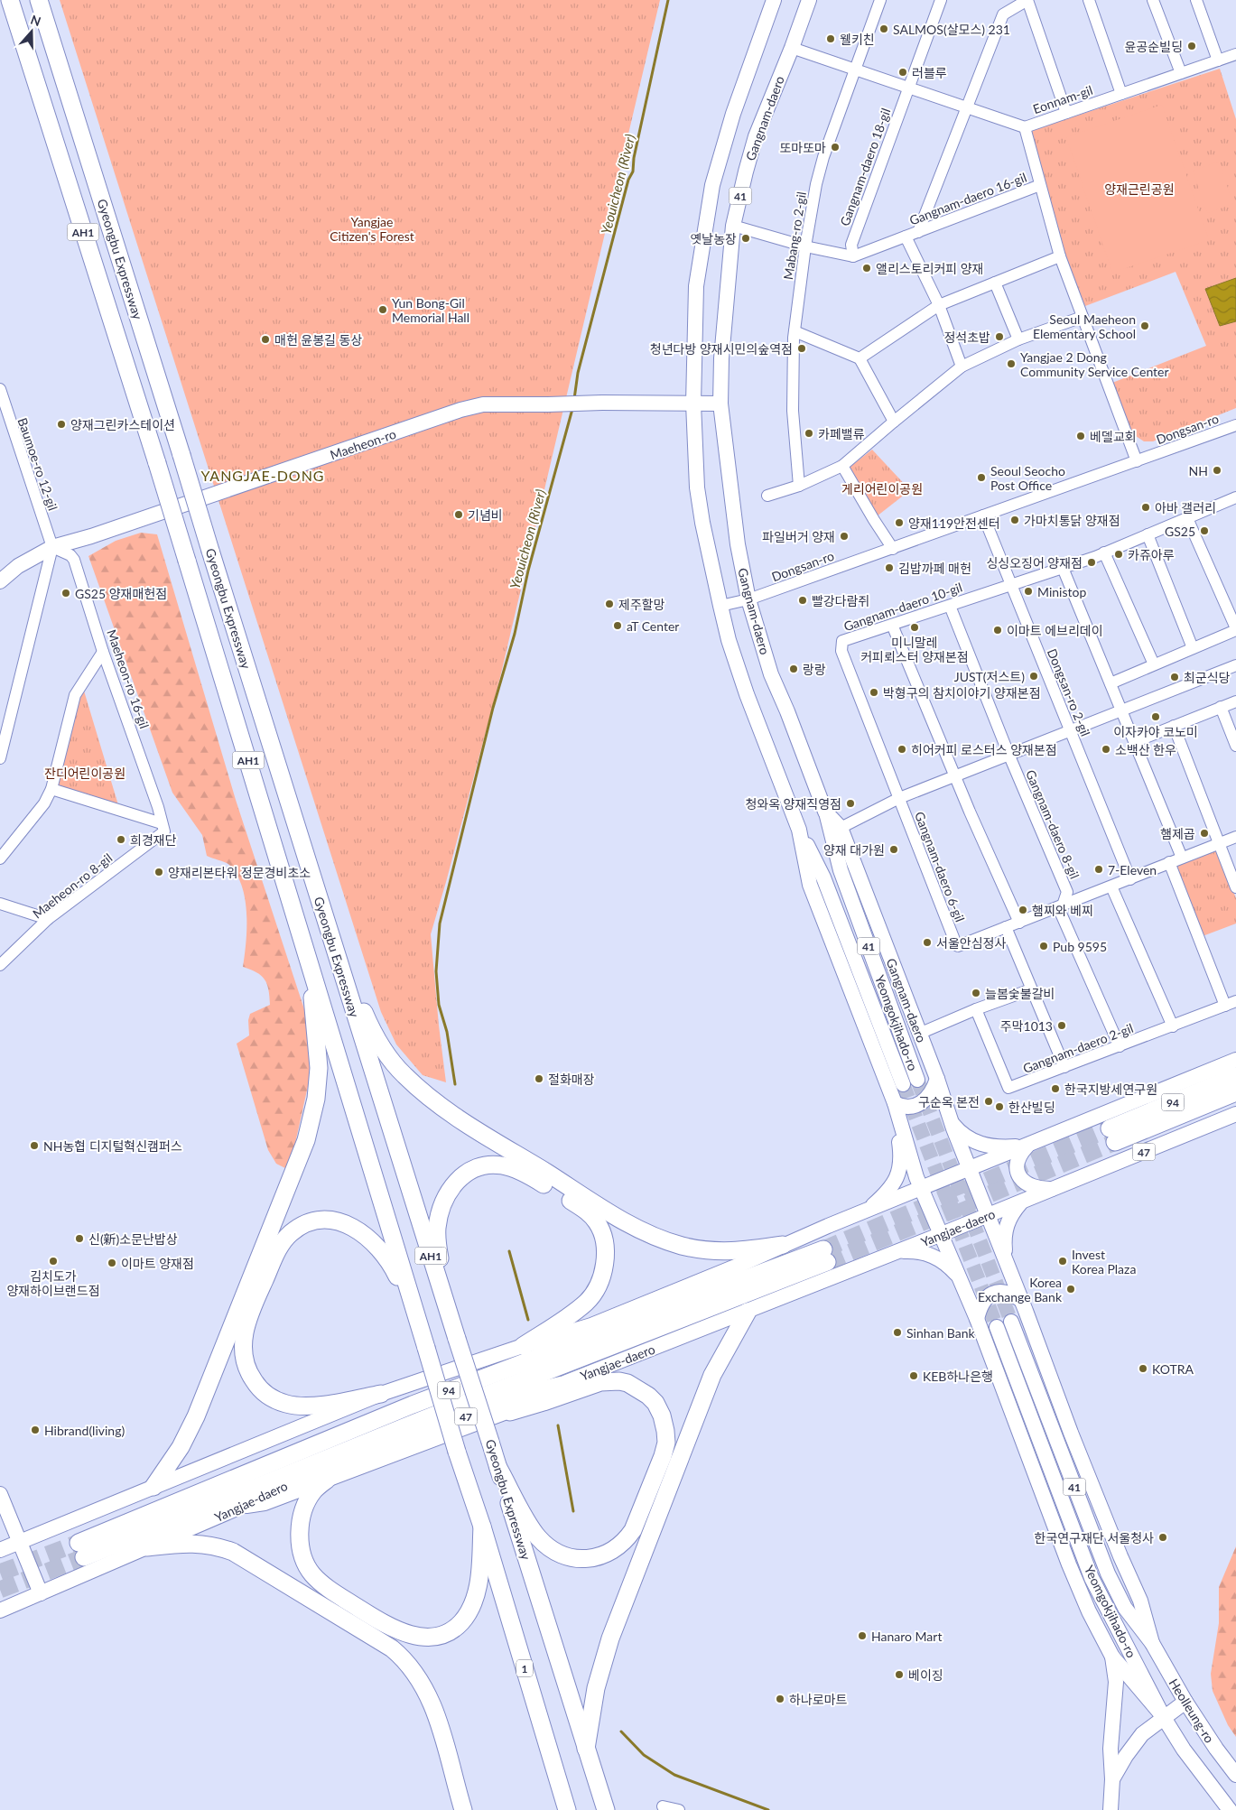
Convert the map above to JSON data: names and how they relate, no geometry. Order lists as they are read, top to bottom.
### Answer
{
  "streets": {
    "highway": [
      "AH1",
      "Gyeongbu Expressway",
      "94",
      "Yangjae-daero",
      "1"
    ],
    "main road": [
      "Gangnam-daero",
      "41",
      "Maeheon-ro",
      "Yeomgokjihado-ro",
      "47",
      "Heolleung-ro"
    ],
    "street": [
      "Eonnam-gil",
      "Gangnam-daero 18-gil",
      "Gangnam-daero 16-gil",
      "Mabang-ro 2-gil",
      "Dongsan-ro",
      "Baumoe-ro 12-gil",
      "Gangnam-daero 10-gil",
      "Maeheon-ro 16-gil",
      "Dongsan-ro 2-gil",
      "Gangnam-daero 8-gil",
      "Gangnam-daero 6-gil",
      "Maeheon-ro 8-gil",
      "Gangnam-daero 2-gil"
    ]
  },
  "crossings": [
    ["Eonnam-gil", "Gangnam-daero 16-gil"],
    ["Eonnam-gil", "Dongsan-ro"],
    ["Gangnam-daero", "Dongsan-ro"],
    ["Gangnam-daero", "Maeheon-ro"],
    ["Gangnam-daero", "Yeomgokjihado-ro"],
    ["Gangnam-daero", "Yangjae-daero"],
    ["Gangnam-daero", "Heolleung-ro"],
    ["Gangnam-daero 18-gil", "Gangnam-daero 16-gil"],
    ["41", "Dongsan-ro"],
    ["41", "Maeheon-ro"],
    ["41", "Yeomgokjihado-ro"],
    ["Dongsan-ro", "Dongsan-ro 2-gil"],
    ["Maeheon-ro", "Baumoe-ro 12-gil"],
    ["Maeheon-ro", "Maeheon-ro 16-gil"],
    ["Baumoe-ro 12-gil", "Maeheon-ro 16-gil"],
    ["Gangnam-daero 10-gil", "Dongsan-ro 2-gil"],
    ["Gangnam-daero 10-gil", "Gangnam-daero 8-gil"],
    ["Gangnam-daero 10-gil", "Gangnam-daero 6-gil"],
    ["Maeheon-ro 16-gil", "Maeheon-ro 8-gil"],
    ["Dongsan-ro 2-gil", "Gangnam-daero 6-gil"],
    ["Gangnam-daero 8-gil", "Gangnam-daero 6-gil"],
    ["Yeomgokjihado-ro", "Heolleung-ro"]
  ],
  "districts": ["YANGJAE-DONG"],
  "water": ["Yeouicheon (River)"],
  "parks": [
    "양재근린공원",
    "Yangjae Citizen's Forest",
    "게리어린이공원",
    "잔디어린이공원"
  ],
  "places": [
    "SALMOS(살모스) 231",
    "웰키친",
    "윤공순빌딩",
    "러블루",
    "또마또마",
    "옛날농장",
    "앨리스토리커피 양재",
    "Yun Bong-Gil Memorial Hall",
    "Seoul Maeheon Elementary School",
    "정석초밥",
    "매헌 윤봉길 동상",
    "청년다방 양재시민의숲역점",
    "Yangjae 2 Dong Community Service Center",
    "양재그린카스테이션",
    "카페밸류",
    "베델교회",
    "NH",
    "Seoul Seocho Post Office",
    "아바 갤러리",
    "기념비",
    "가마치통닭 양재점",
    "양재119안전센터",
    "GS25",
    "파일버거 양재",
    "카쥬아루",
    "싱싱오징어 양재점",
    "김밥까페 매헌",
    "Ministop",
    "GS25 양재매헌점",
    "빨강다람쥐",
    "제주할망",
    "aT Center",
    "미니말레 커피뢰스터 양재본점",
    "이마트 에브리데이",
    "랑랑",
    "JUST(저스트)",
    "최군식당",
    "박형구의 참치이야기 양재본점",
    "이자카야 코노미",
    "히어커피 로스터스 양재본점",
    "소백산 한우",
    "청와옥 양재직영점",
    "햄제곱",
    "희경재단",
    "양재 대가원",
    "7-Eleven",
    "양재리본타워 정문경비초소",
    "햄찌와 베찌",
    "서울안심정사",
    "Pub 9595",
    "늘봄숯불갈비",
    "주막1013",
    "절화매장",
    "한국지방세연구원",
    "구순옥 본전",
    "한산빌딩",
    "NH농협 디지털혁신캠퍼스",
    "신(新)소문난밥상",
    "김치도가 양재하이브랜드점",
    "Invest Korea Plaza",
    "이마트 양재점",
    "Korea Exchange Bank",
    "Sinhan Bank",
    "KOTRA",
    "KEB하나은행",
    "Hibrand(living)",
    "한국연구재단 서울청사",
    "Hanaro Mart",
    "베이징",
    "하나로마트"
  ],
  "north": "top"
}
